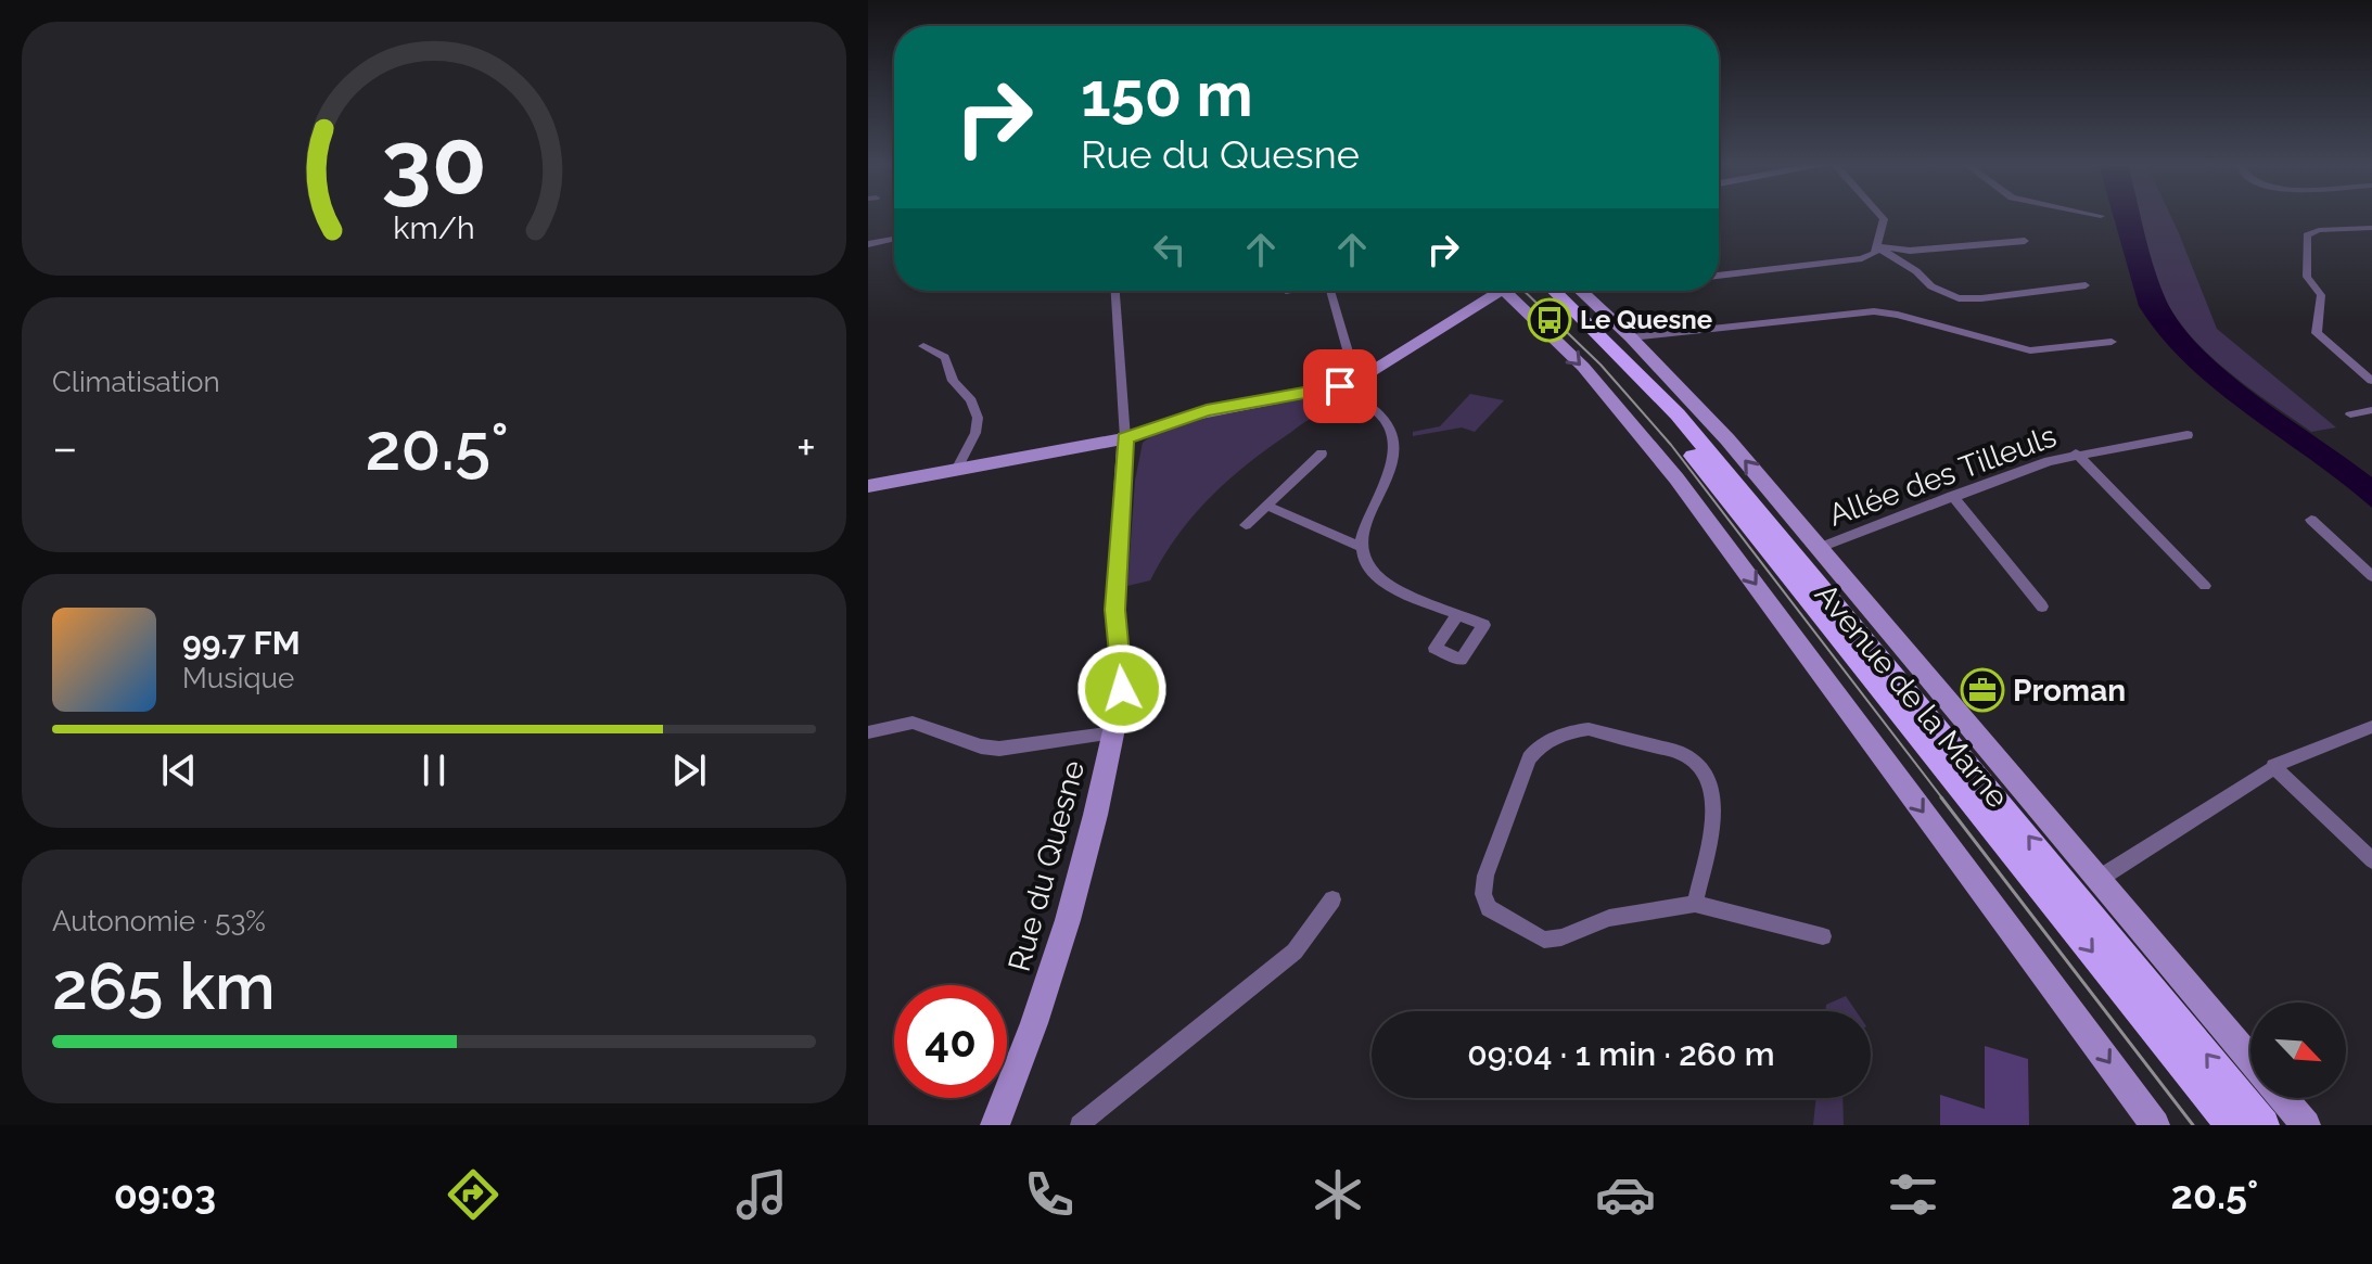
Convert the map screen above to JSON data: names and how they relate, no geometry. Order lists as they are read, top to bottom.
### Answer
{
  "streets": {
    "main road": ["Avenue de la Marne"],
    "street": ["Allée des Tilleuls", "Rue du Quesne"]
  },
  "crossings": [
    ["Allée des Tilleuls", "Avenue de la Marne"]
  ],
  "places": {
    "bus stop": ["Le Quesne"],
    "office": ["Proman"]
  },
  "north": "bottom right",
  "page": {
    "turn": ["150 m", "Rue du Quesne"],
    "tile": [
      "Climatisation",
      ["Autonomie · 53%", "265 km"]
    ],
    "heat": ["−", "20.5°", "+"],
    "song": ["99.7 FM", "Musique"],
    "limit": "40",
    "trip": "09:04 · 1 min · 260 m",
    "tabs": ["09:03", "20.5°"],
    "gauge": ["30", "km/h"]
  }
}
